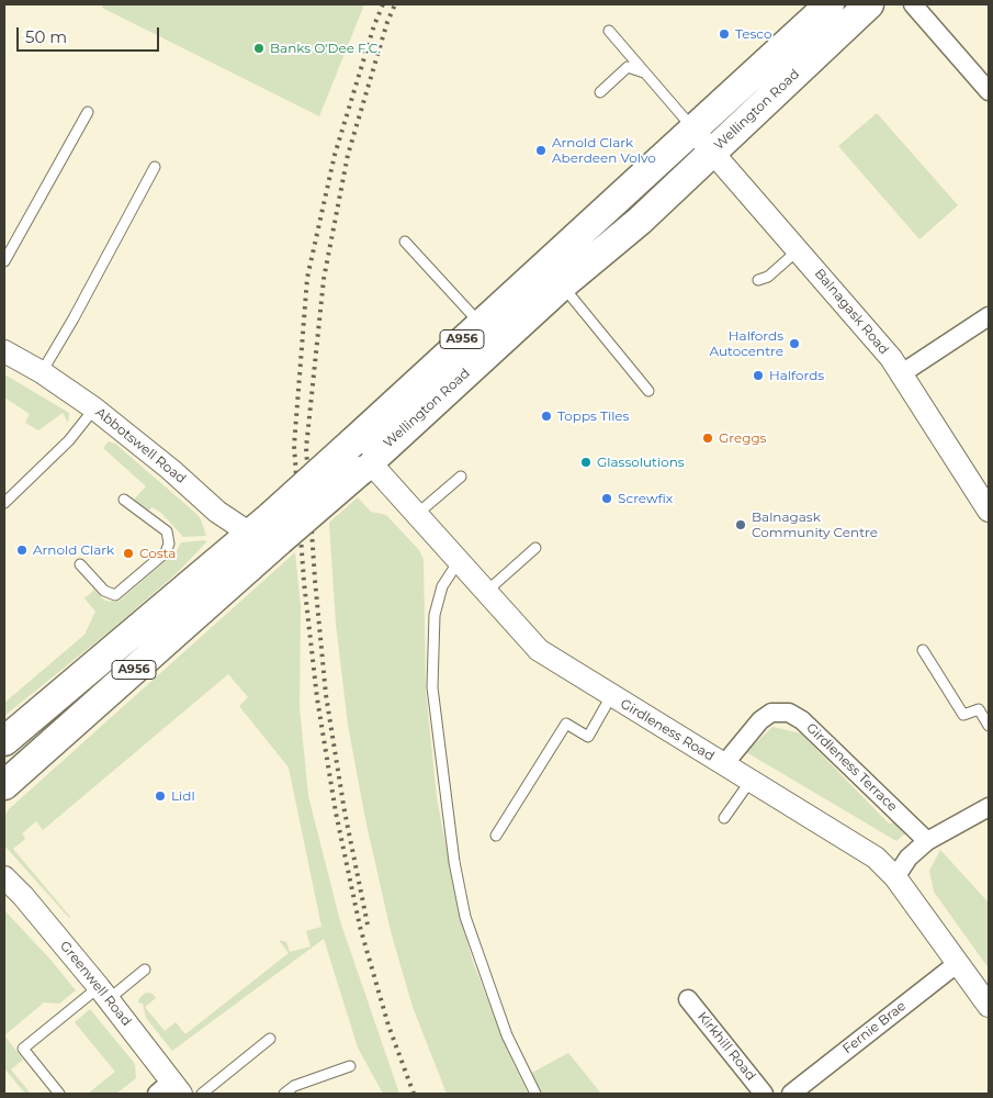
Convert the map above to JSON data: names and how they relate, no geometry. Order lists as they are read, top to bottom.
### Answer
{
  "streets": {
    "main road": ["Wellington Road", "A956"],
    "street": [
      "Balnagask Road",
      "Abbotswell Road",
      "Girdleness Road",
      "Girdleness Terrace",
      "Greenwell Road",
      "Fernie Brae",
      "Kirkhill Road"
    ]
  },
  "crossings": [
    ["Wellington Road", "Balnagask Road"],
    ["Wellington Road", "Abbotswell Road"],
    ["Wellington Road", "Girdleness Road"],
    ["Girdleness Road", "Girdleness Terrace"],
    ["Girdleness Road", "Fernie Brae"]
  ],
  "places": [
    "Tesco",
    "Banks O'Dee F.C.",
    "Arnold Clark Aberdeen Volvo",
    "Halfords Autocentre",
    "Halfords",
    "Topps Tiles",
    "Greggs",
    "Glassolutions",
    "Screwfix",
    "Balnagask Community Centre",
    "Arnold Clark",
    "Costa",
    "Lidl"
  ],
  "scale_bar": "50 m"
}
